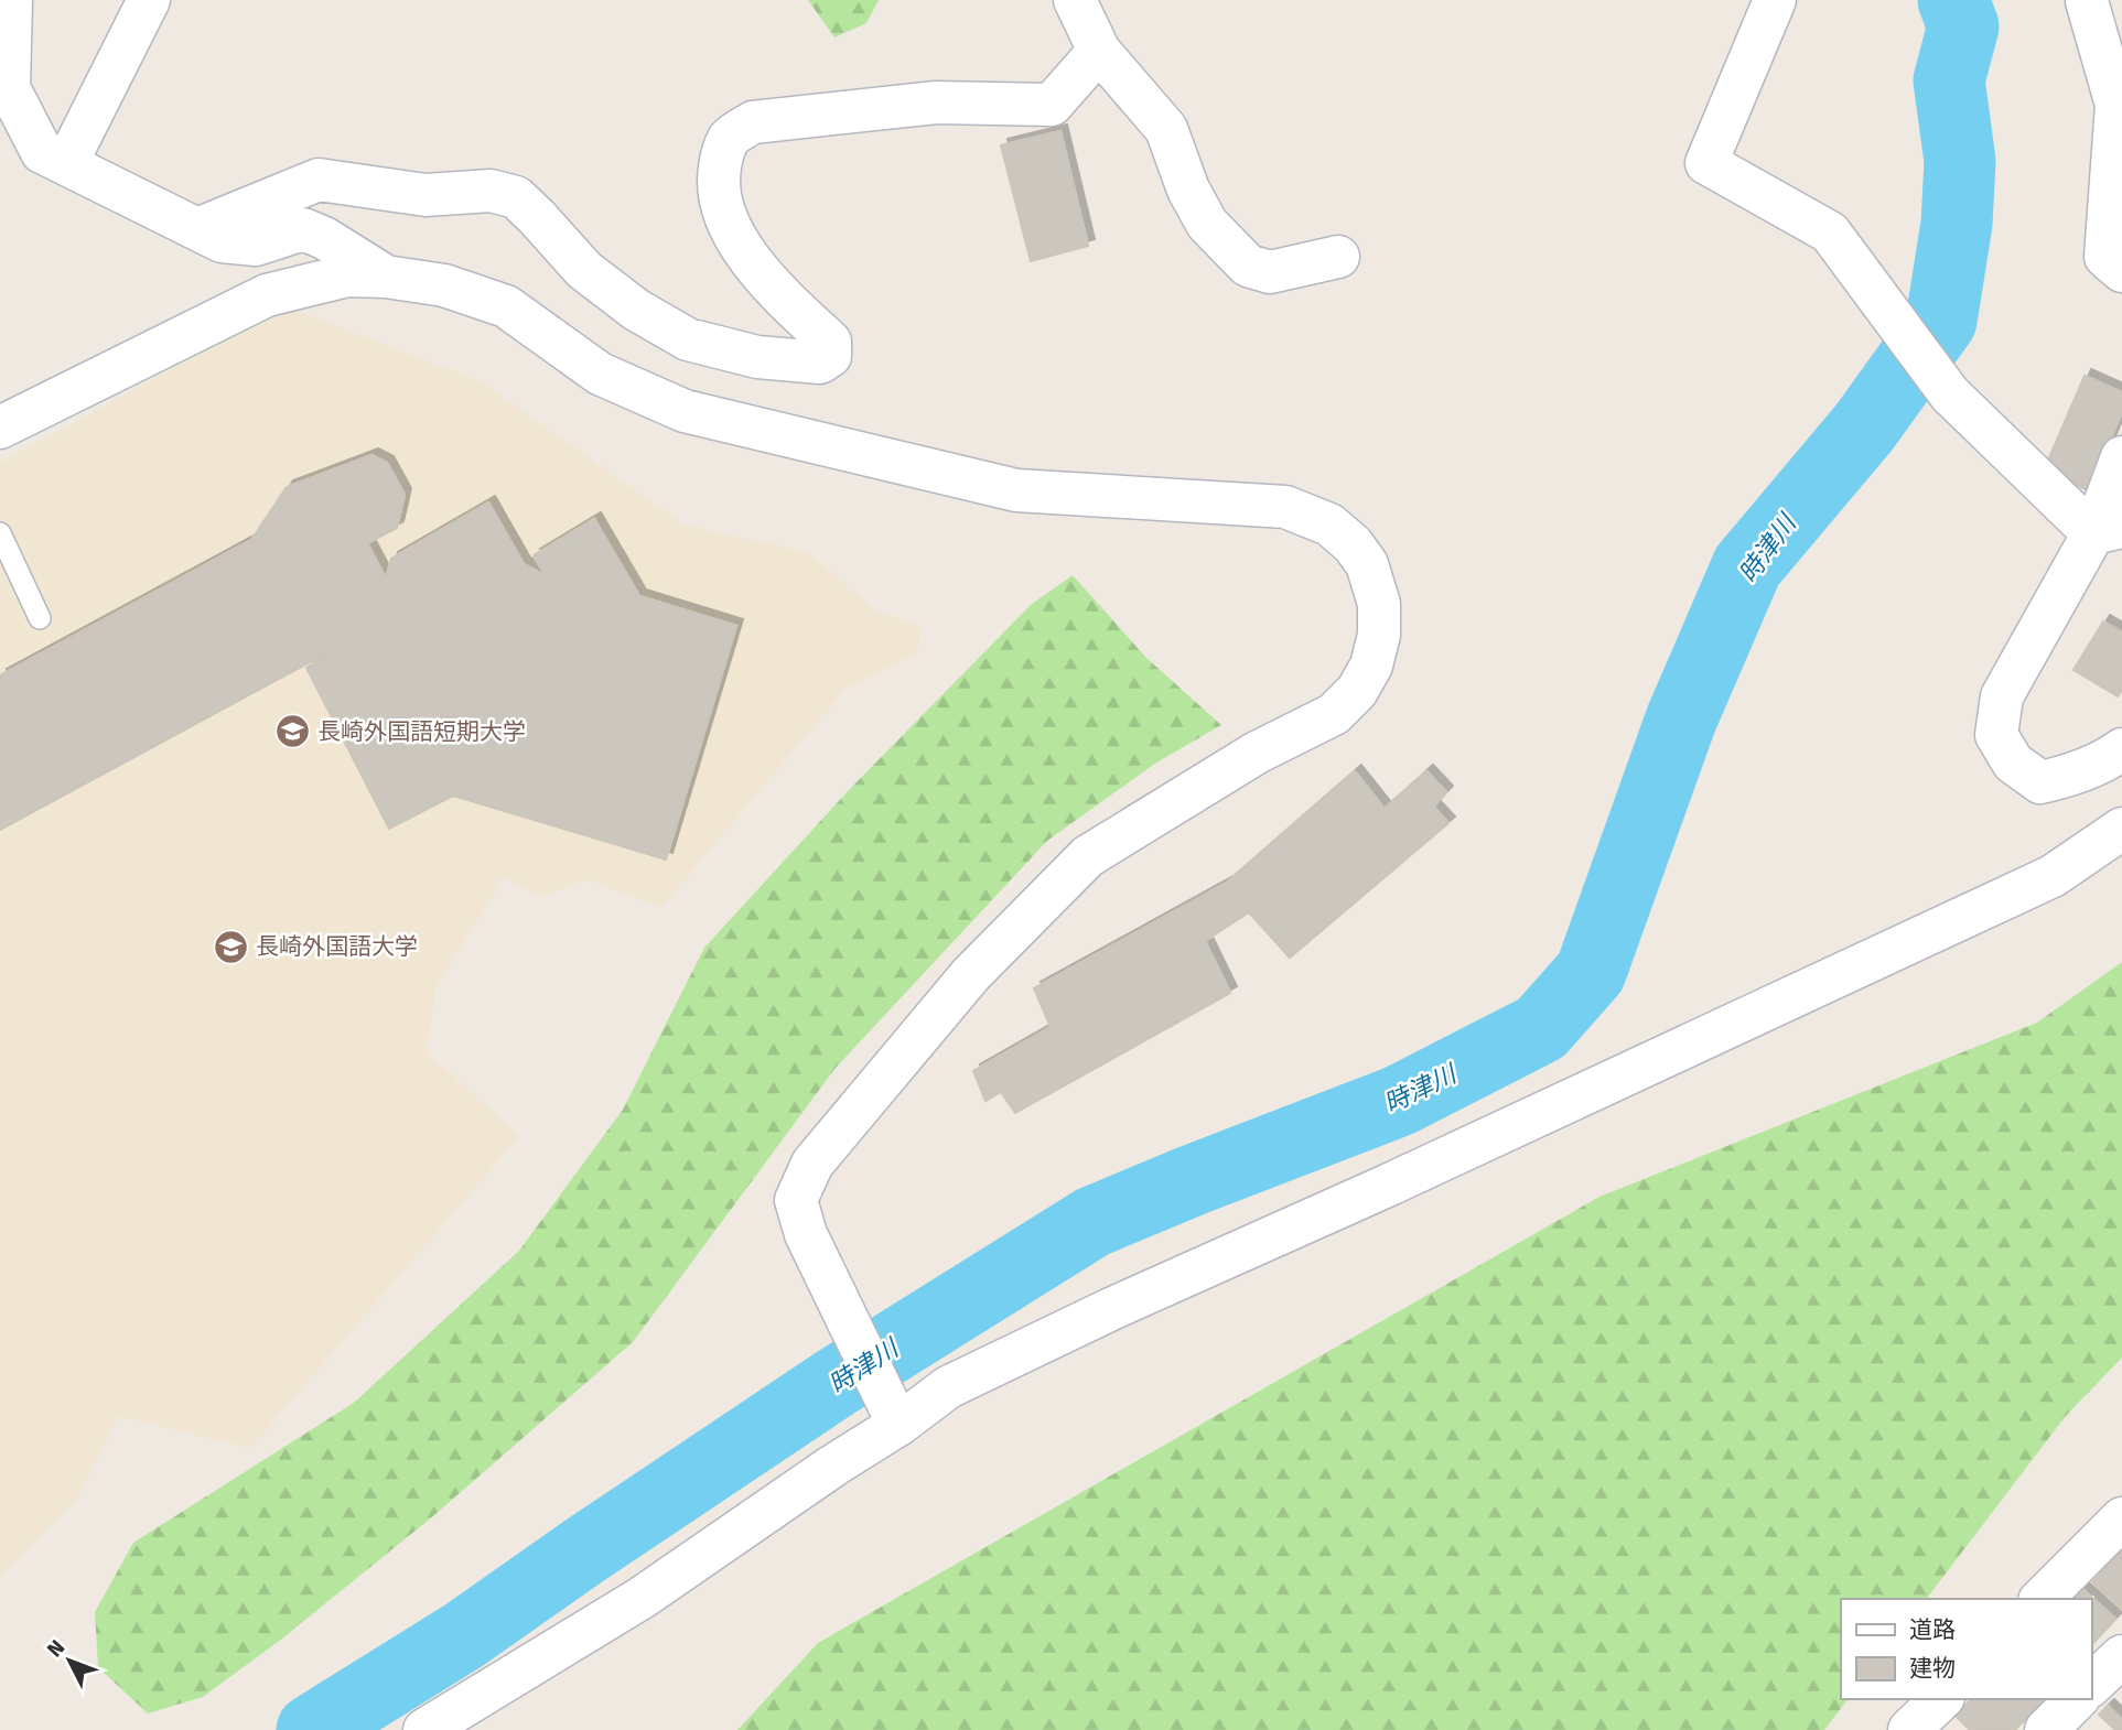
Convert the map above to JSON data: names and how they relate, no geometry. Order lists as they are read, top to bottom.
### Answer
{
  "water": ["時津川"],
  "places": {
    "school or university": ["長崎外国語短期大学", "長崎外国語大学"]
  },
  "legend": ["道路", "建物"],
  "north": "top left"
}
